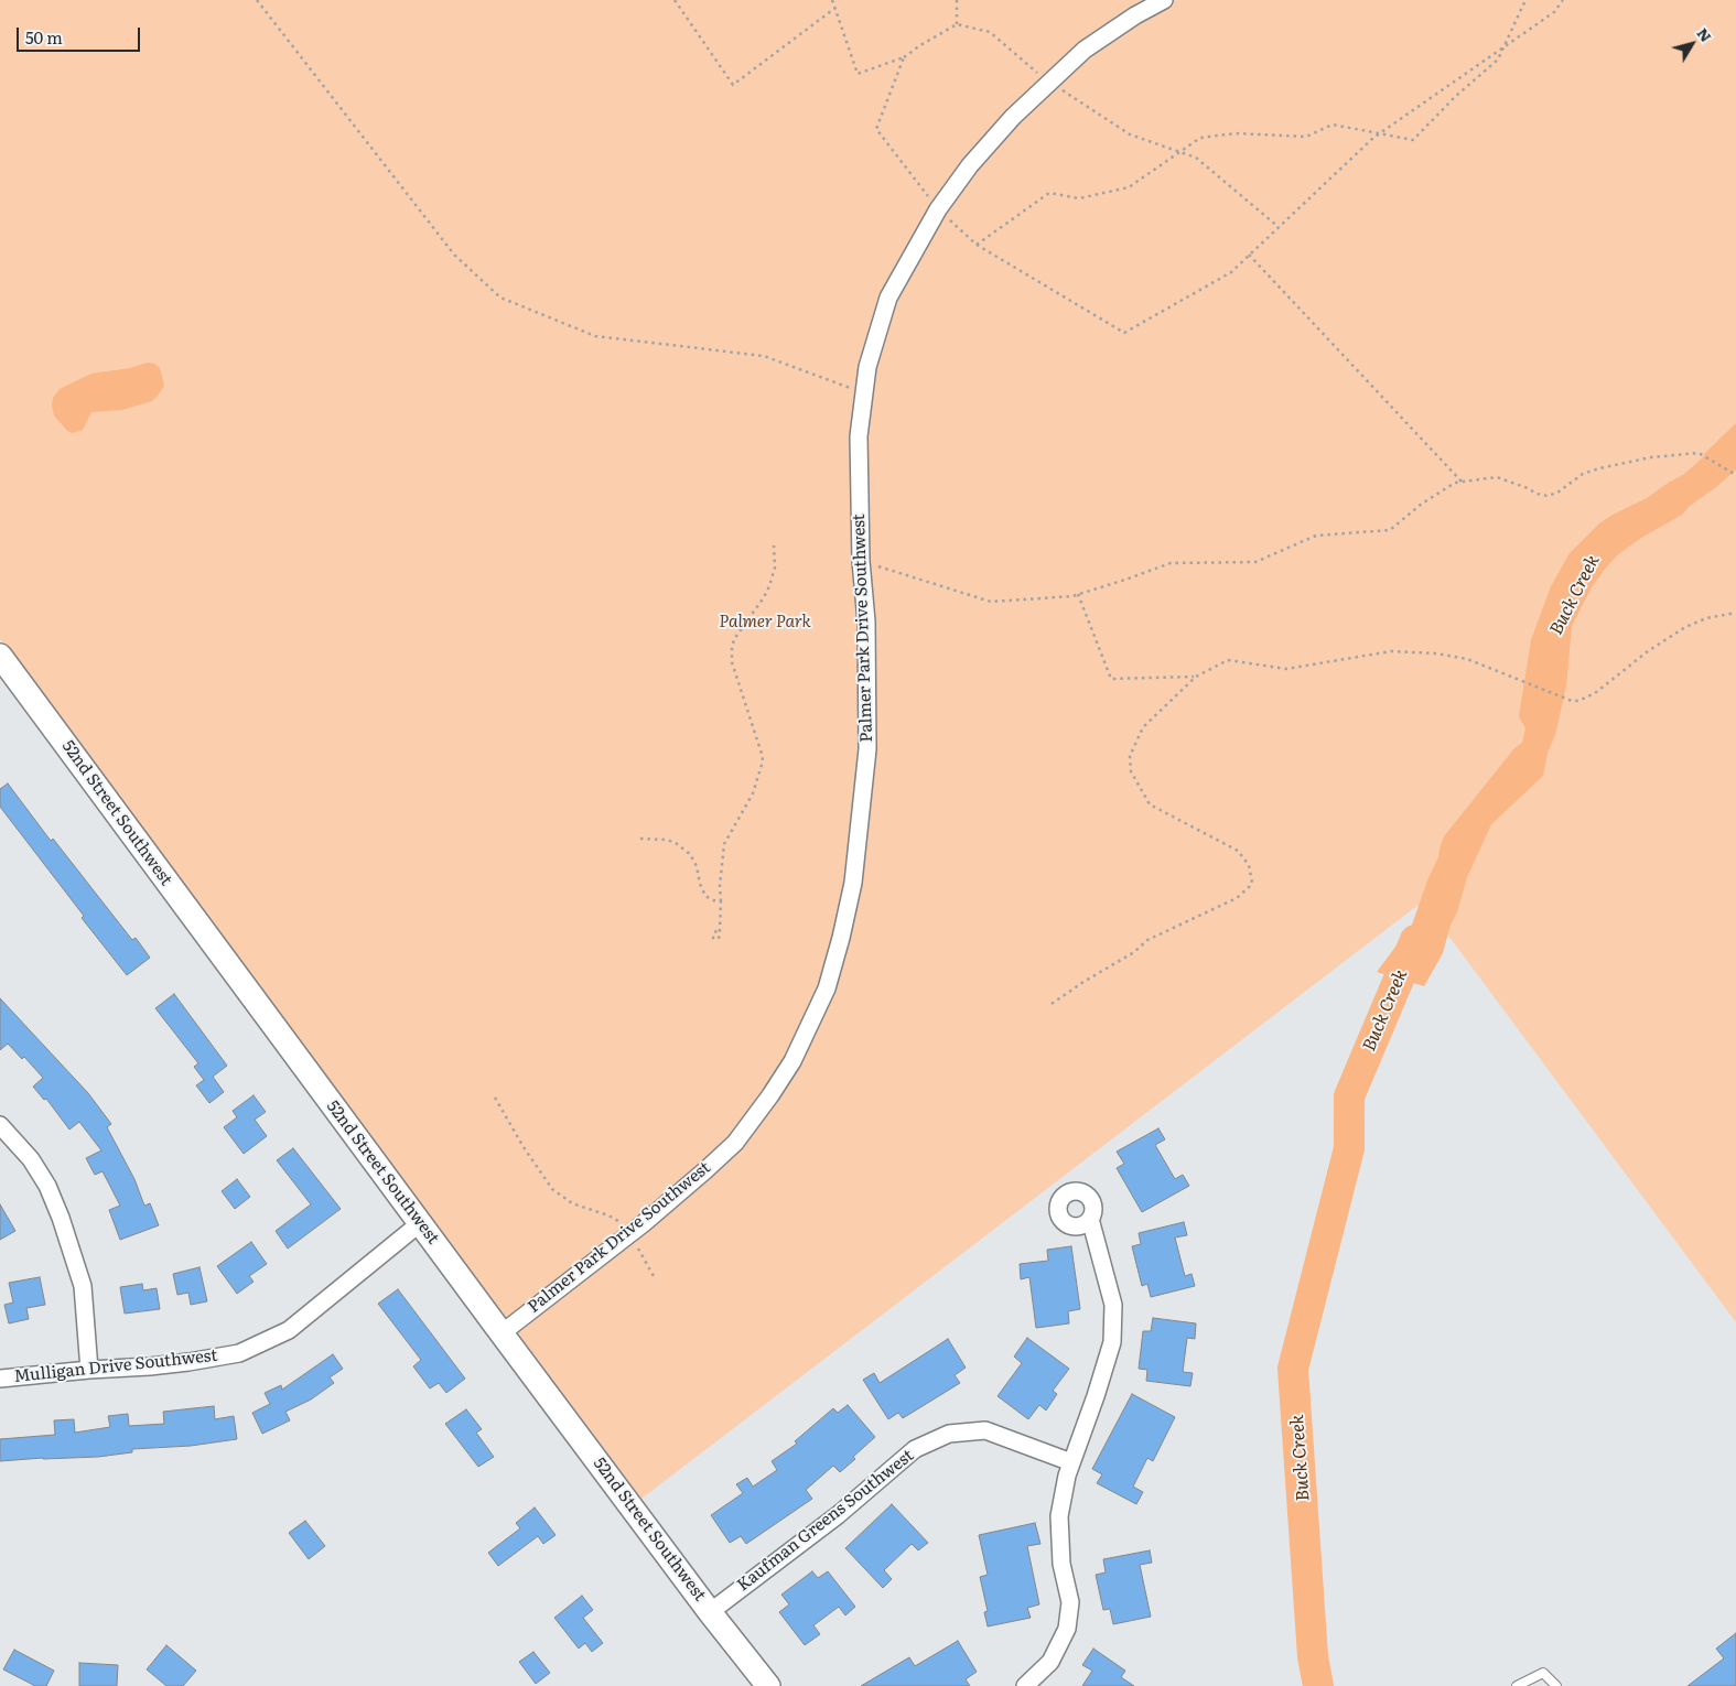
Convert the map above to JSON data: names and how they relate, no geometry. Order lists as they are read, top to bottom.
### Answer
{
  "streets": {
    "street": [
      "Palmer Park Drive Southwest",
      "52nd Street Southwest",
      "Mulligan Drive Southwest",
      "Kaufman Greens Southwest"
    ]
  },
  "crossings": [
    ["Palmer Park Drive Southwest", "52nd Street Southwest"],
    ["52nd Street Southwest", "Mulligan Drive Southwest"],
    ["52nd Street Southwest", "Kaufman Greens Southwest"]
  ],
  "water": ["Buck Creek"],
  "parks": ["Palmer Park"],
  "scale_bar": "50 m",
  "north": "top right"
}
